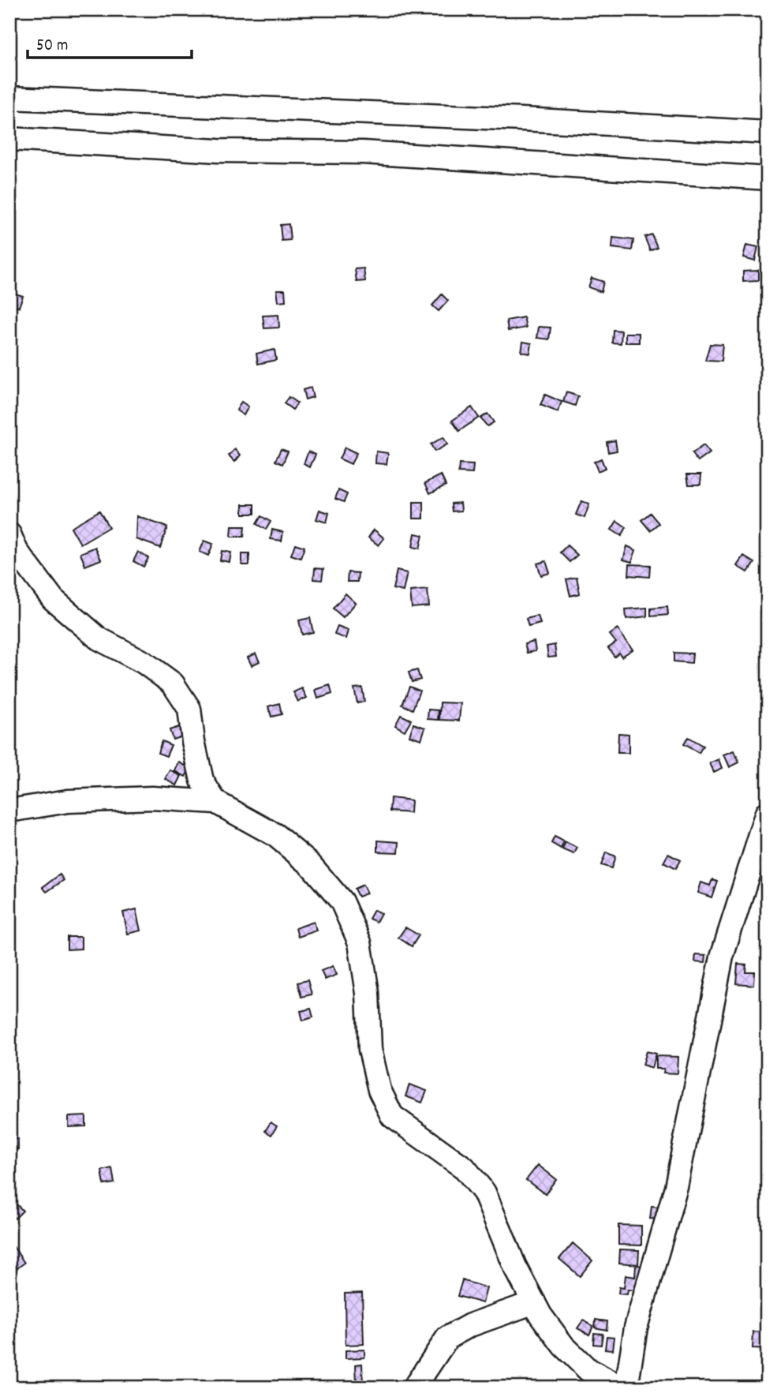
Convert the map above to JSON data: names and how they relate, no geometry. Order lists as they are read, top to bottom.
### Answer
{
  "scale_bar": "50 m"
}
